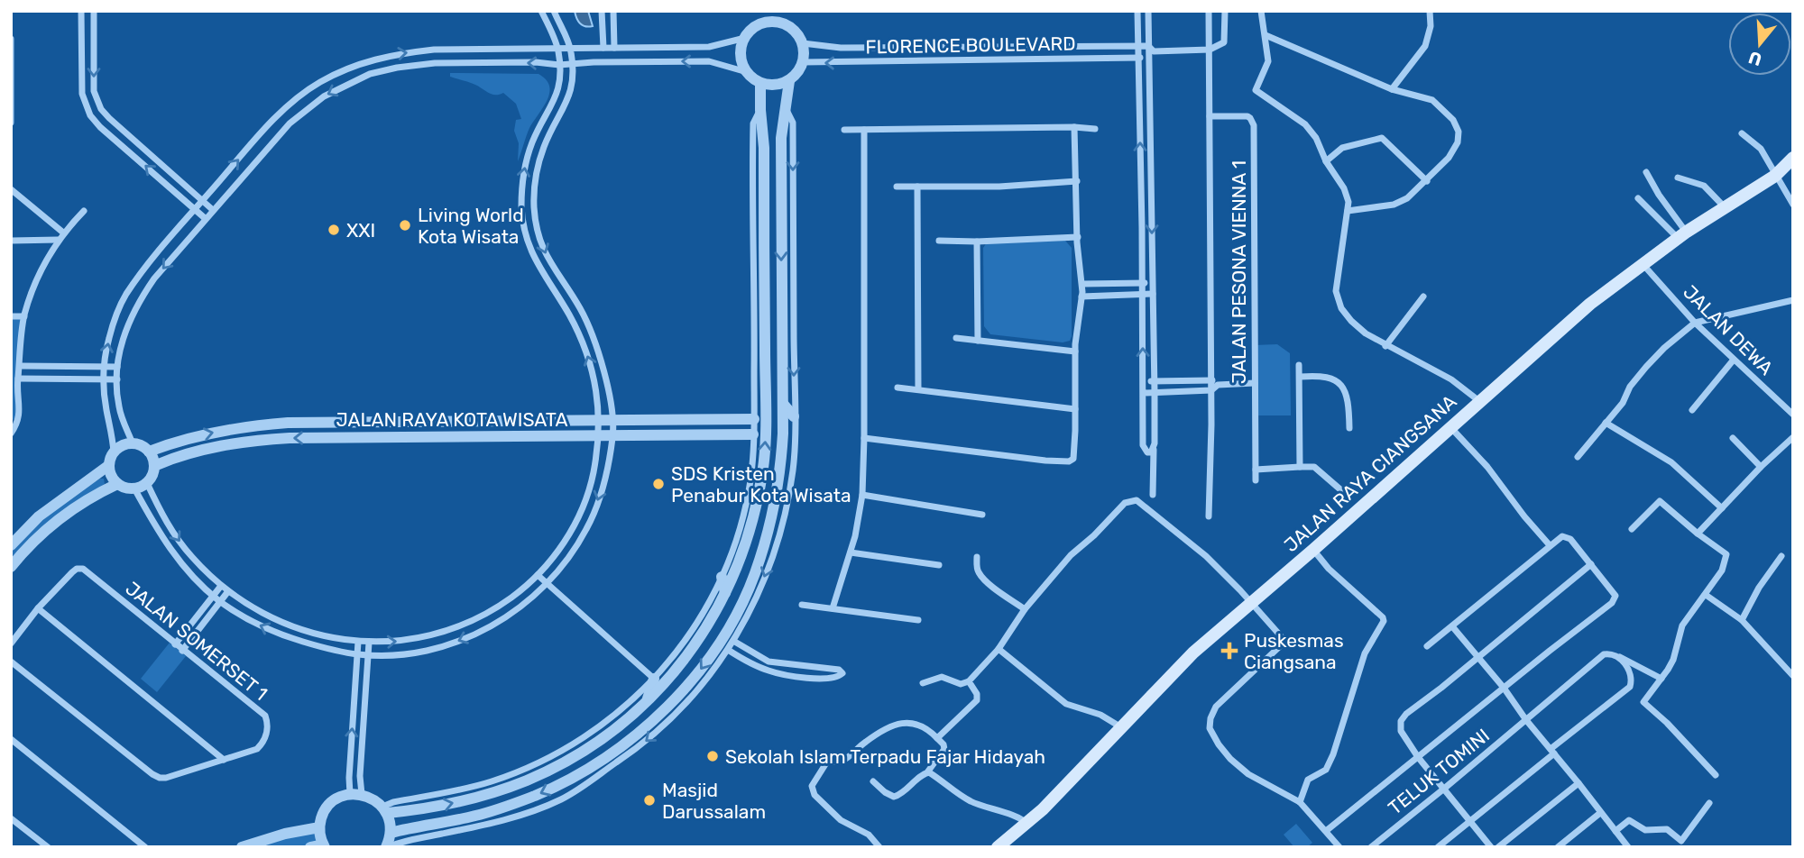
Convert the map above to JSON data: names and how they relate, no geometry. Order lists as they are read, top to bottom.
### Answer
{
  "streets": {
    "main road": ["JALAN RAYA CIANGSANA"],
    "street": [
      "FLORENCE BOULEVARD",
      "JALAN PESONA VIENNA 1",
      "JALAN DEWA",
      "JALAN RAYA KOTA WISATA",
      "JALAN SOMERSET 1",
      "TELUK TOMINI"
    ]
  },
  "crossings": [
    ["JALAN DEWA", "JALAN RAYA CIANGSANA"]
  ],
  "places": {
    "other": [
      "Living World Kota Wisata",
      "XXI",
      "SDS Kristen Penabur Kota Wisata",
      "Sekolah Islam Terpadu Fajar Hidayah",
      "Masjid Darussalam"
    ],
    "health": ["Puskesmas Ciangsana"]
  },
  "north": "bottom"
}
